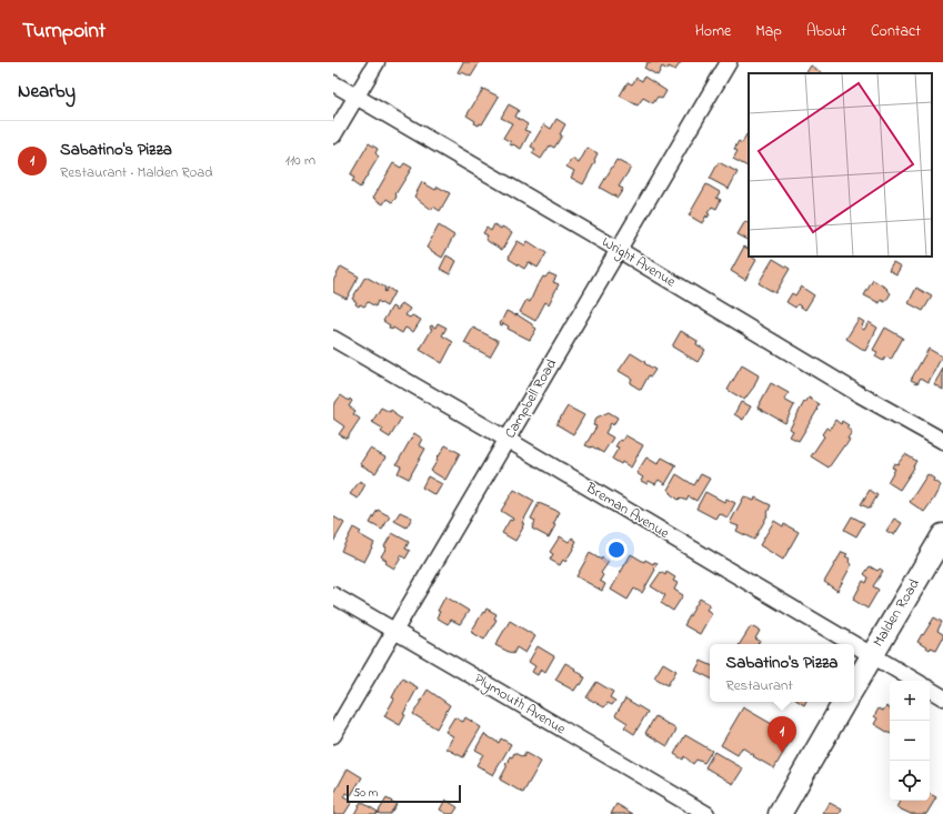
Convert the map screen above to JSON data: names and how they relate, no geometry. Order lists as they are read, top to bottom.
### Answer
{
  "streets": {
    "street": [
      "Wright Avenue",
      "Campbell Road",
      "Breman Avenue",
      "Malden Road",
      "Plymouth Avenue"
    ]
  },
  "crossings": [
    ["Wright Avenue", "Campbell Road"],
    ["Campbell Road", "Breman Avenue"],
    ["Campbell Road", "Plymouth Avenue"],
    ["Breman Avenue", "Malden Road"]
  ],
  "scale_bar": "50 m",
  "page": {
    "header": "Turnpoint",
    "nav": [
      "Home",
      "Map",
      "About",
      "Contact"
    ],
    "heading": "Nearby",
    "list": [
      {
        "mark": "1",
        "name": "Sabatino's Pizza",
        "note": "Restaurant · Malden Road",
        "value": "110 m"
      }
    ],
    "popup": ["Sabatino's Pizza", "Restaurant"],
    "map_buttons": ["+", "−"],
    "pins": "1",
    "scale": "50 m"
  }
}
